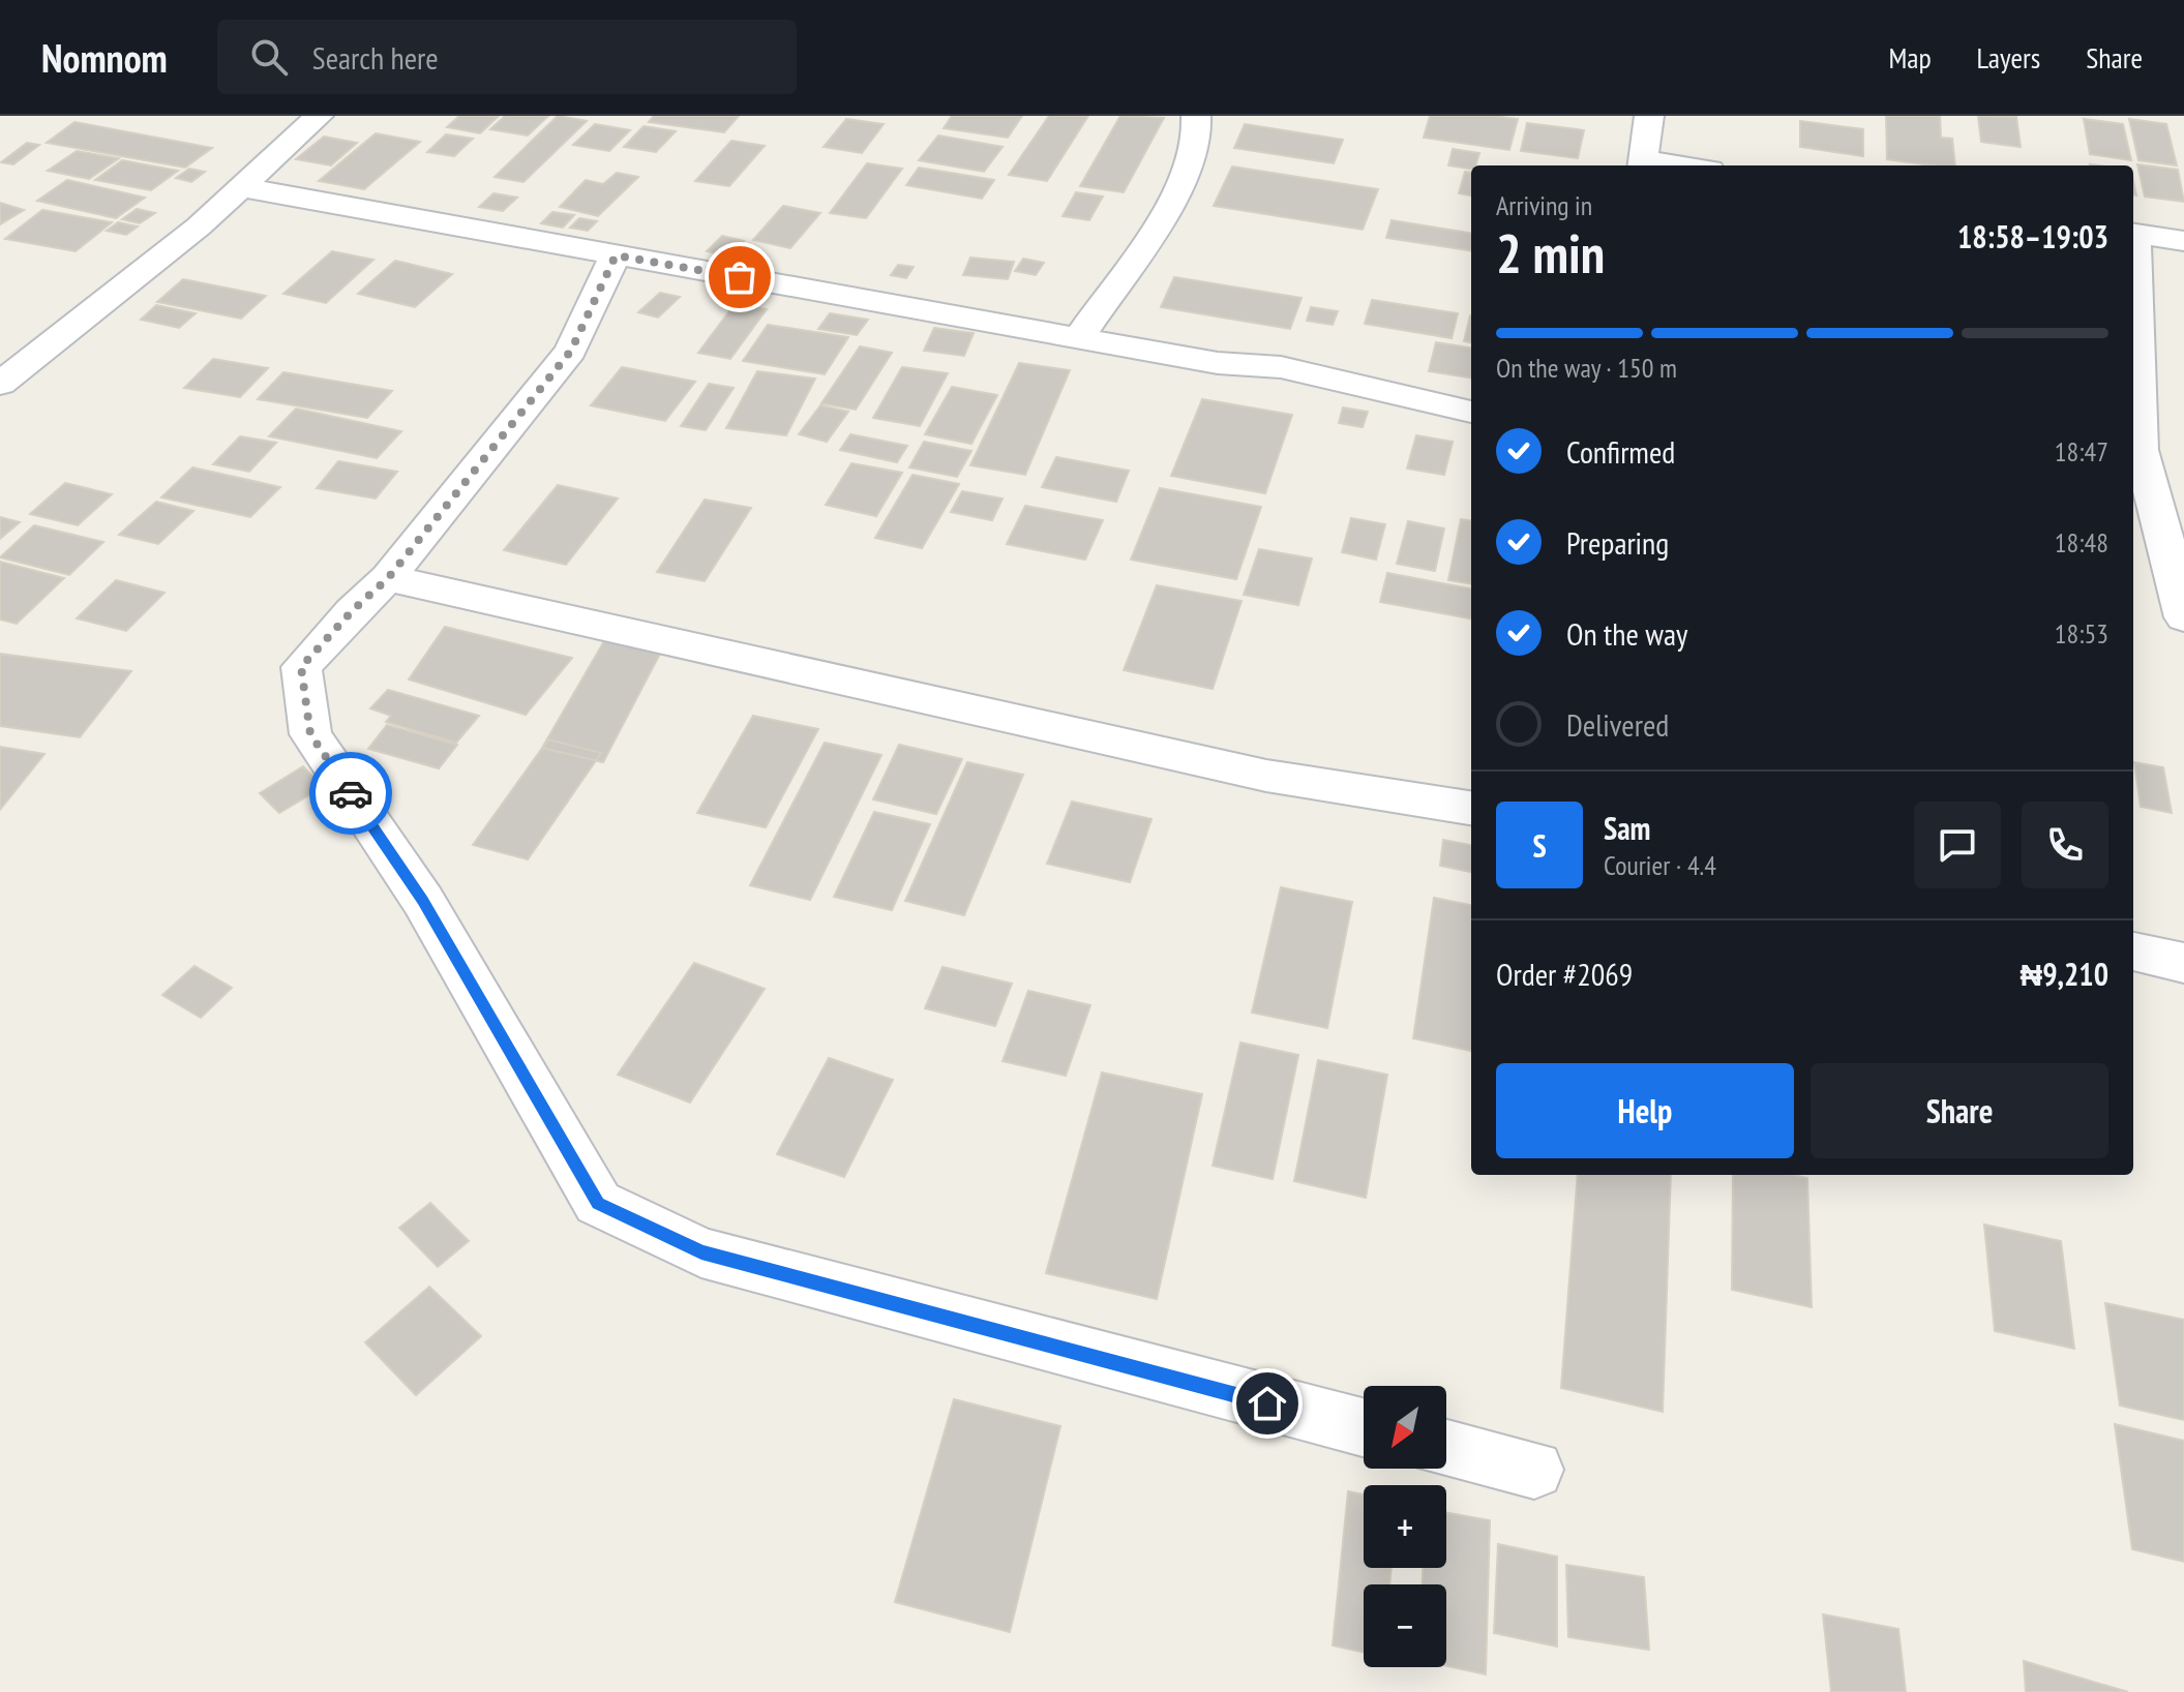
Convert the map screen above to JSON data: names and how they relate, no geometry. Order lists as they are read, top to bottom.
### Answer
{
  "north": "bottom left",
  "page": {
    "header": "Nomnom",
    "search": "Search here",
    "nav": ["Map", "Layers", "Share"],
    "heading": ["2 min", "Arriving in", "18:58–19:03"],
    "panel": [
      "Sam",
      "Courier · 4.4",
      "Order #2069",
      "₦9,210"
    ],
    "bar": "On the way · 150 m",
    "list": [
      ["Confirmed", "18:47"],
      ["Preparing", "18:48"],
      ["On the way", "18:53"],
      "Delivered"
    ],
    "round": "S",
    "buttons": ["Help", "Share"],
    "map_buttons": ["+", "−"]
  }
}
